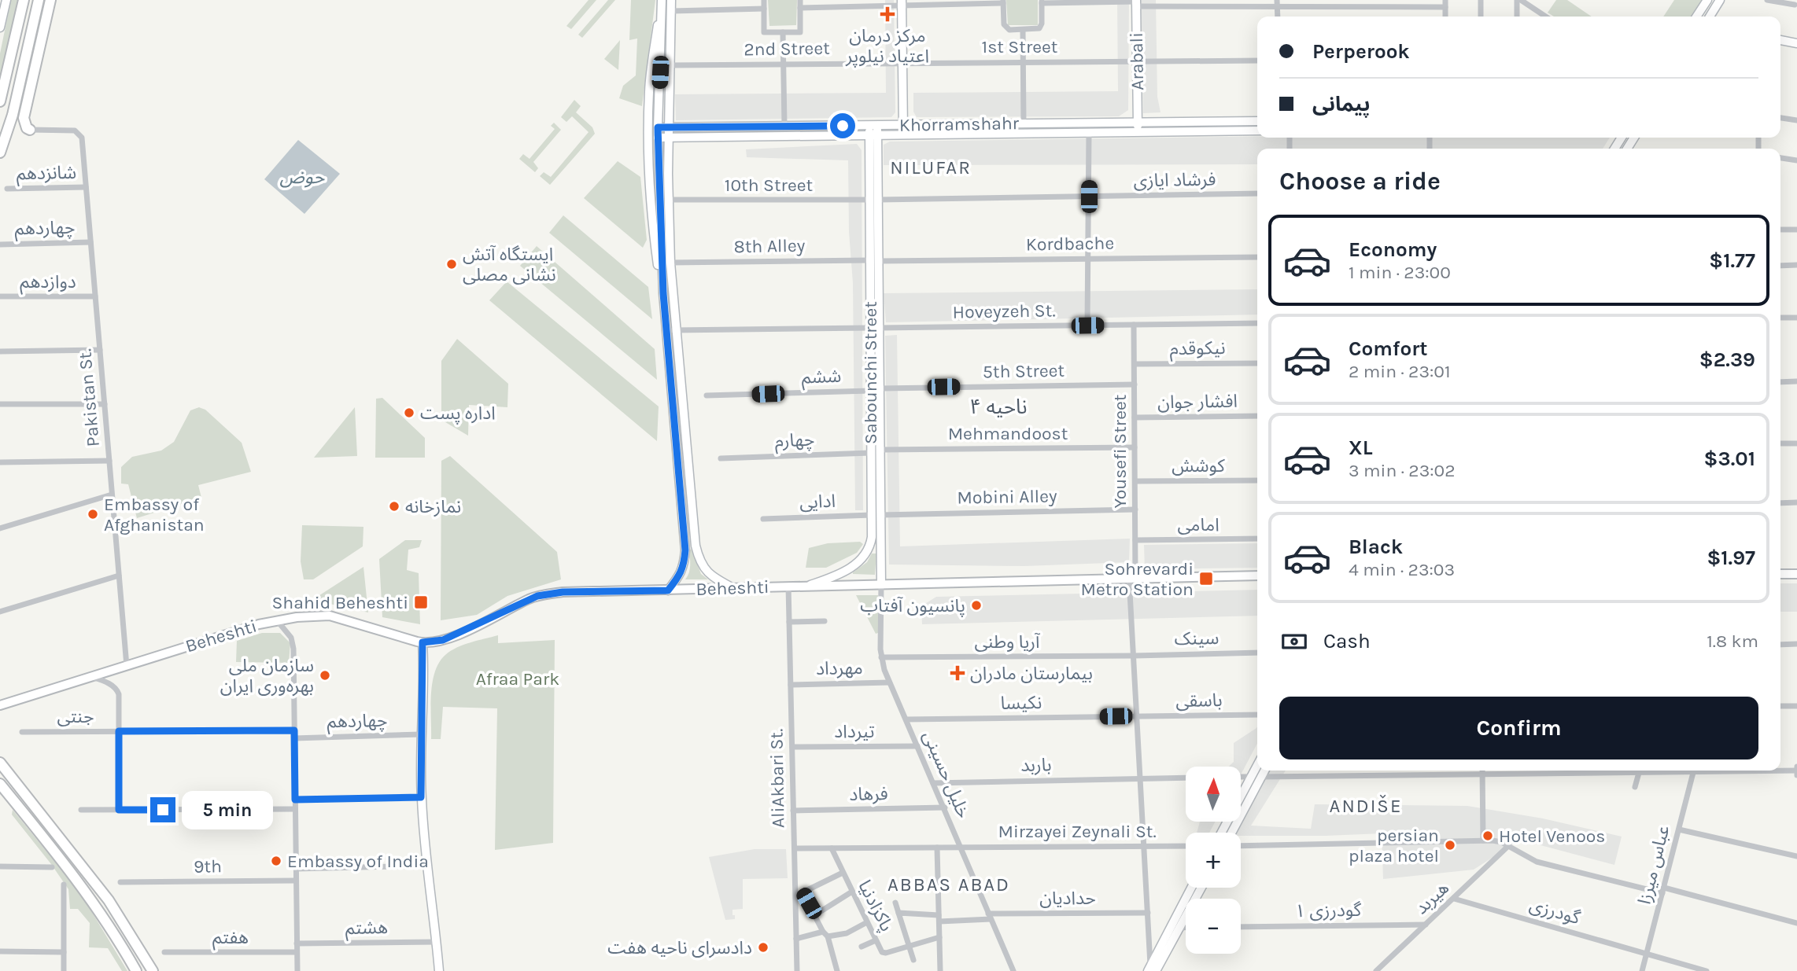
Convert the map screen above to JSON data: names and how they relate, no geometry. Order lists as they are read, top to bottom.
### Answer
{
  "streets": {
    "main road": [
      "Arabali",
      "Khorramshahr",
      "Sabounchi Street",
      "Beheshti"
    ],
    "street": [
      "1st Street",
      "2nd Street",
      "شانزدهم",
      "فرشاد ایازی",
      "10th Street",
      "چهاردهم",
      "Kordbache",
      "8th Alley",
      "دوازدهم",
      "Hoveyzeh St.",
      "نیکوقدم",
      "5th Street",
      "ششم",
      "Pakistan St.",
      "افشار جوان",
      "Mehmandoost",
      "چهارم",
      "Yousefi Street",
      "کوشش",
      "Mobini Alley",
      "ادایی",
      "امامی",
      "سینک",
      "آریا وطنی",
      "مهرداد",
      "باسقی",
      "نکیسا",
      "جنتی",
      "تیرداد",
      "باربد",
      "خلیل حسینی",
      "AliAkbari St.",
      "فرهاد",
      "Mirzayei Zeynali St.",
      "عباس میرزا",
      "9th",
      "حدادیان",
      "هیربد",
      "پاکزادنیا",
      "گودرزی ۱",
      "گودرزی",
      "هشتم",
      "هفتم"
    ]
  },
  "crossings": [
    ["1st Street", "2nd Street"],
    ["1st Street", "Arabali"],
    ["Arabali", "Khorramshahr"],
    ["Khorramshahr", "Sabounchi Street"],
    ["شانزدهم", "Pakistan St."],
    ["فرشاد ایازی", "10th Street"],
    ["فرشاد ایازی", "Sabounchi Street"],
    ["10th Street", "Sabounchi Street"],
    ["چهاردهم", "Pakistan St."],
    ["Kordbache", "Sabounchi Street"],
    ["8th Alley", "Sabounchi Street"],
    ["دوازدهم", "Pakistan St."],
    ["Hoveyzeh St.", "Sabounchi Street"],
    ["Hoveyzeh St.", "Yousefi Street"],
    ["نیکوقدم", "Yousefi Street"],
    ["5th Street", "Sabounchi Street"],
    ["5th Street", "Yousefi Street"],
    ["Sabounchi Street", "ششم"],
    ["Sabounchi Street", "Mehmandoost"],
    ["Sabounchi Street", "چهارم"],
    ["Sabounchi Street", "Mobini Alley"],
    ["Sabounchi Street", "ادایی"],
    ["Sabounchi Street", "Beheshti"],
    ["Sabounchi Street", "خلیل حسینی"],
    ["Pakistan St.", "Beheshti"],
    ["افشار جوان", "Yousefi Street"],
    ["Mehmandoost", "Yousefi Street"],
    ["Yousefi Street", "کوشش"],
    ["Yousefi Street", "Mobini Alley"],
    ["Yousefi Street", "امامی"],
    ["Yousefi Street", "Beheshti"],
    ["Yousefi Street", "سینک"],
    ["Yousefi Street", "آریا وطنی"],
    ["Yousefi Street", "باسقی"],
    ["Yousefi Street", "نکیسا"],
    ["Yousefi Street", "باربد"],
    ["Yousefi Street", "Mirzayei Zeynali St."],
    ["Yousefi Street", "حدادیان"],
    ["Mobini Alley", "ادایی"],
    ["Beheshti", "خلیل حسینی"],
    ["Beheshti", "AliAkbari St."],
    ["سینک", "آریا وطنی"],
    ["آریا وطنی", "خلیل حسینی"],
    ["مهرداد", "خلیل حسینی"],
    ["مهرداد", "AliAkbari St."],
    ["باسقی", "نکیسا"],
    ["نکیسا", "خلیل حسینی"],
    ["تیرداد", "خلیل حسینی"],
    ["تیرداد", "AliAkbari St."],
    ["باربد", "خلیل حسینی"],
    ["خلیل حسینی", "فرهاد"],
    ["خلیل حسینی", "Mirzayei Zeynali St."],
    ["خلیل حسینی", "حدادیان"],
    ["AliAkbari St.", "فرهاد"],
    ["AliAkbari St.", "Mirzayei Zeynali St."],
    ["Mirzayei Zeynali St.", "پاکزادنیا"],
    ["عباس میرزا", "گودرزی"],
    ["هیربد", "گودرزی ۱"],
    ["هیربد", "گودرزی"]
  ],
  "districts": [
    "NILUFAR",
    "ناحیه ۴",
    "ANDIŠE",
    "ABBAS ABAD"
  ],
  "water": ["حوض"],
  "parks": ["Afraa Park"],
  "places": {
    "health": ["مرکز درمان اعتیاد نیلوپر", "بیمارستان مادران"],
    "other": [
      "ایستگاه آتش نشانی مصلی",
      "اداره پست",
      "نمازخانه",
      "Embassy of Afghanistan",
      "پانسیون آفتاب",
      "سازمان ملی بهره‌وری ایران",
      "Hotel Venoos",
      "persian plaza hotel",
      "Embassy of India",
      "دادسرای ناحیه هفت"
    ],
    "transit": ["Sohrevardi Metro Station", "Shahid Beheshti"]
  },
  "north": "top",
  "page": {
    "banner": ["Perperook", "پیمانی"],
    "heading": "Choose a ride",
    "list": [
      {
        "name": "Economy",
        "note": "1 min · 23:00",
        "value": "$1.77"
      },
      {
        "name": "Comfort",
        "note": "2 min · 23:01",
        "value": "$2.39"
      },
      {
        "name": "XL",
        "note": "3 min · 23:02",
        "value": "$3.01"
      },
      {
        "name": "Black",
        "note": "4 min · 23:03",
        "value": "$1.97"
      }
    ],
    "pay": ["Cash", "1.8 km"],
    "buttons": "Confirm",
    "map_buttons": ["+", "−"],
    "bubble": "5 min"
  }
}
